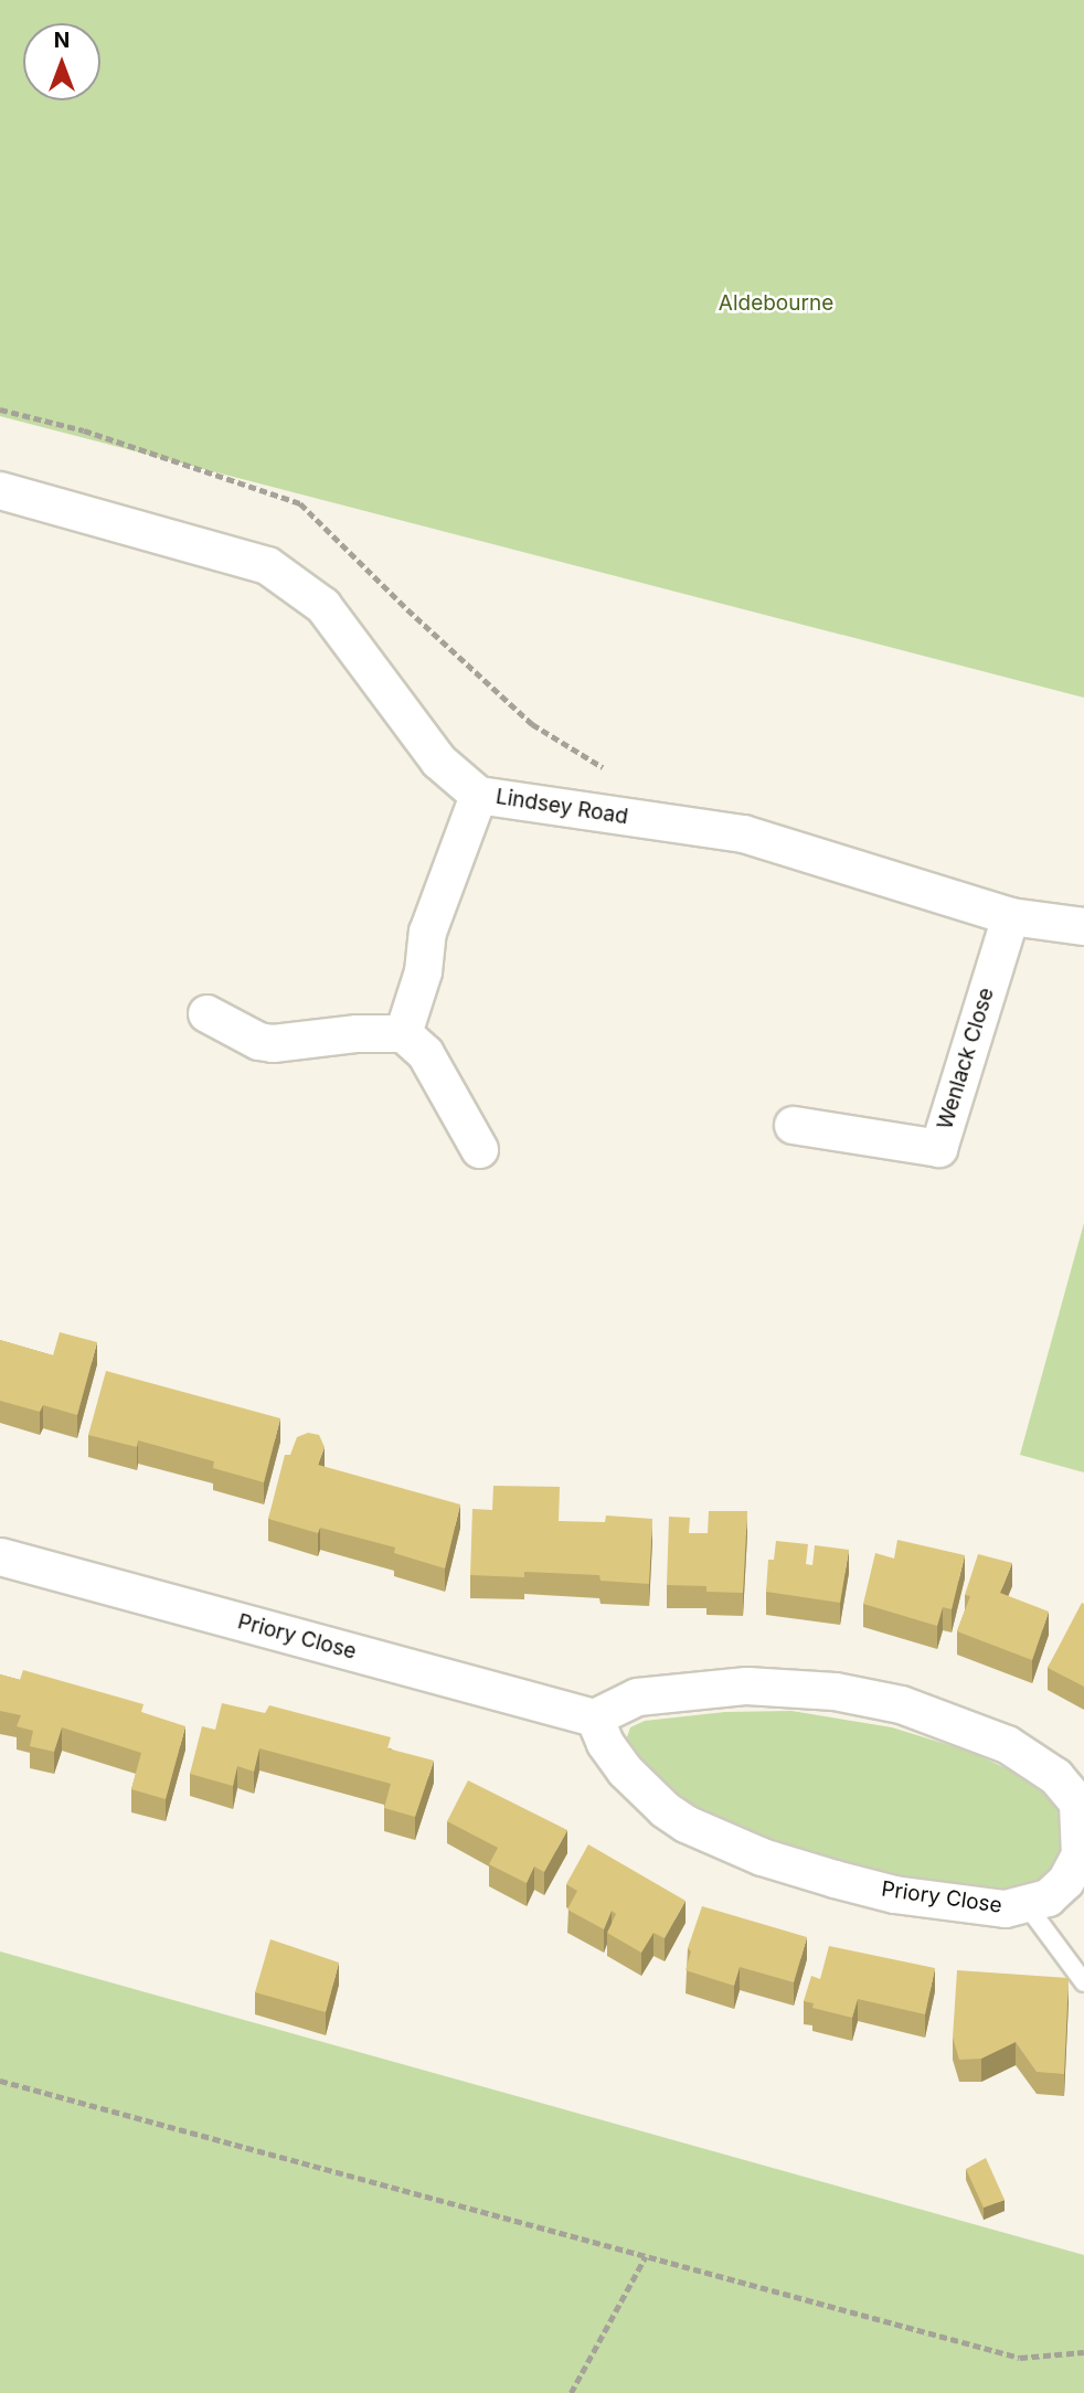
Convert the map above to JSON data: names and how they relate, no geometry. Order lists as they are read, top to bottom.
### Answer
{
  "streets": {
    "street": ["Lindsey Road", "Wenlack Close", "Priory Close"]
  },
  "crossings": [
    ["Lindsey Road", "Wenlack Close"]
  ],
  "parks": ["Aldebourne"],
  "north": "top"
}
